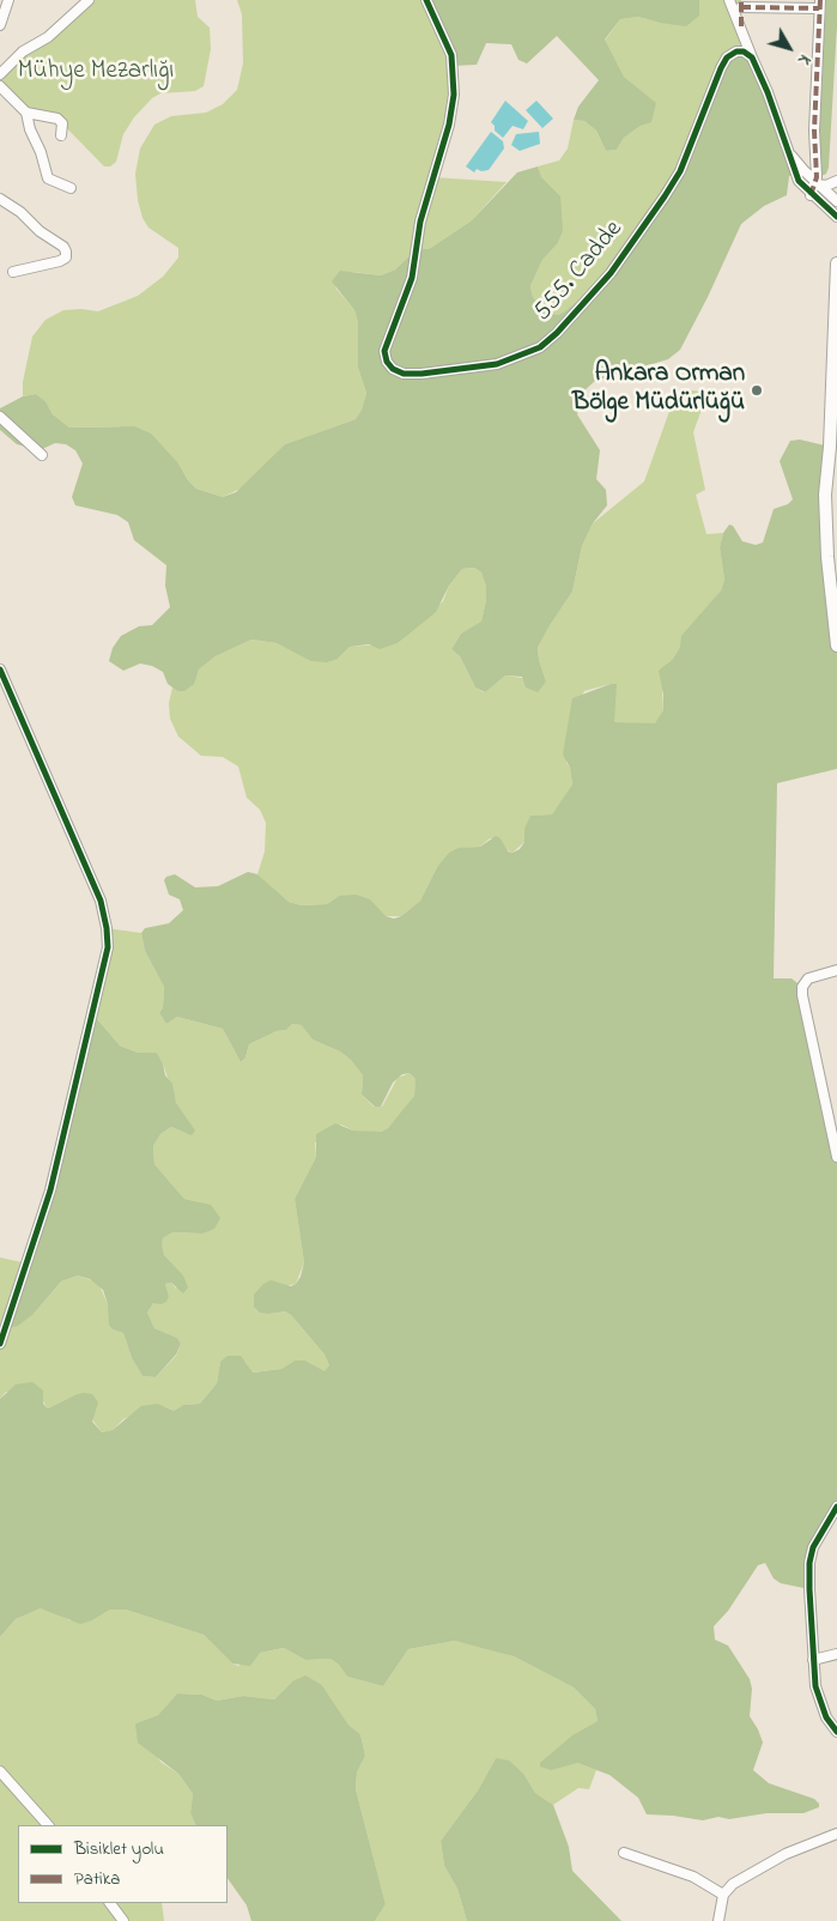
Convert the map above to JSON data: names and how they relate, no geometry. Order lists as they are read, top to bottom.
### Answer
{
  "streets": {
    "street": ["555. Cadde"]
  },
  "parks": ["Mühye Mezarlığı"],
  "places": ["Ankara Orman Bölge Müdürlüğü"],
  "legend": ["Bisiklet yolu", "Patika"],
  "north": "bottom right"
}
